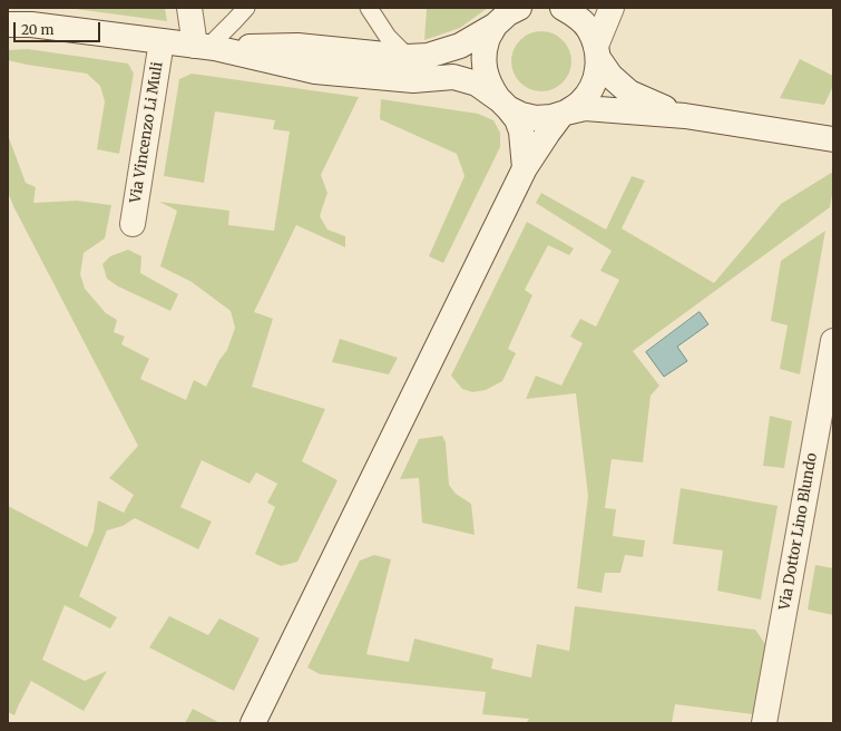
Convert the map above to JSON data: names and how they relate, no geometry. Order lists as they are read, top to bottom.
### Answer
{
  "streets": {
    "main road": ["Via Vincenzo Li Muli", "Via Dottor Lino Blundo"]
  },
  "scale_bar": "20 m"
}
